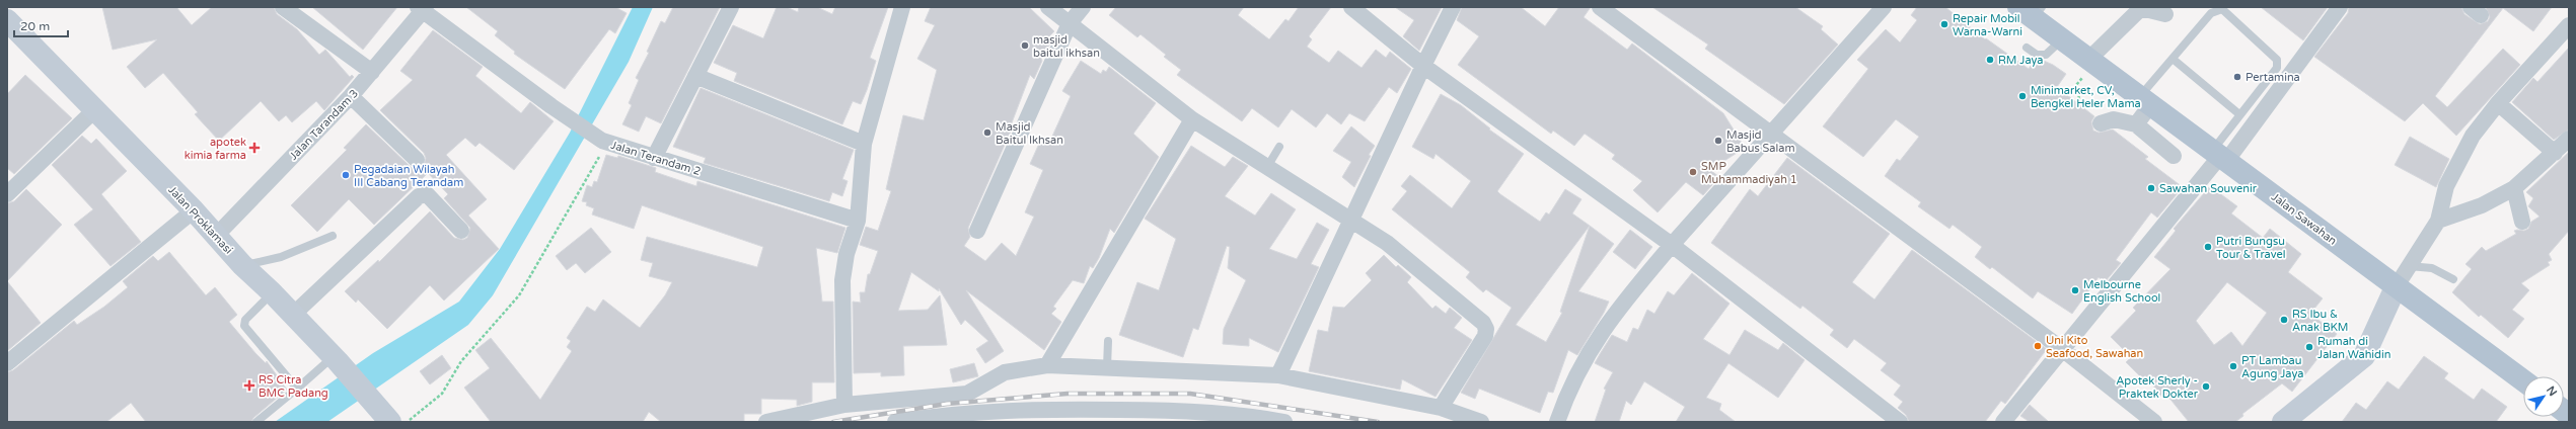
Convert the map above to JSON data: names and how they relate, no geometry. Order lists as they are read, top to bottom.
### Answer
{
  "streets": {
    "main road": ["Jalan Sawahan", "Jalan Proklamasi"],
    "street": ["Jalan Tarandam 3", "Jalan Terandam 2"]
  },
  "crossings": [
    ["Jalan Tarandam 3", "Jalan Terandam 2"],
    ["Jalan Tarandam 3", "Jalan Proklamasi"]
  ],
  "places": {
    "other": [
      "Repair Mobil Warna-Warni",
      "masjid baitul ikhsan",
      "RM Jaya",
      "Pertamina",
      "Minimarket, CV, Bengkel Heler Mama",
      "Masjid Baitul Ikhsan",
      "Masjid Babus Salam",
      "SMP Muhammadiyah 1",
      "Pegadaian Wilayah III Cabang Terandam",
      "Sawahan Souvenir",
      "Putri Bungsu Tour & Travel",
      "Melbourne English School",
      "RS Ibu & Anak BKM",
      "Uni Kito Seafood, Sawahan",
      "Rumah di Jalan Wahidin",
      "PT Lambau Agung Jaya",
      "Apotek Sherly - Praktek Dokter"
    ],
    "health": ["apotek kimia farma", "RS Citra BMC Padang"]
  },
  "scale_bar": "20 m",
  "north": "top right"
}
